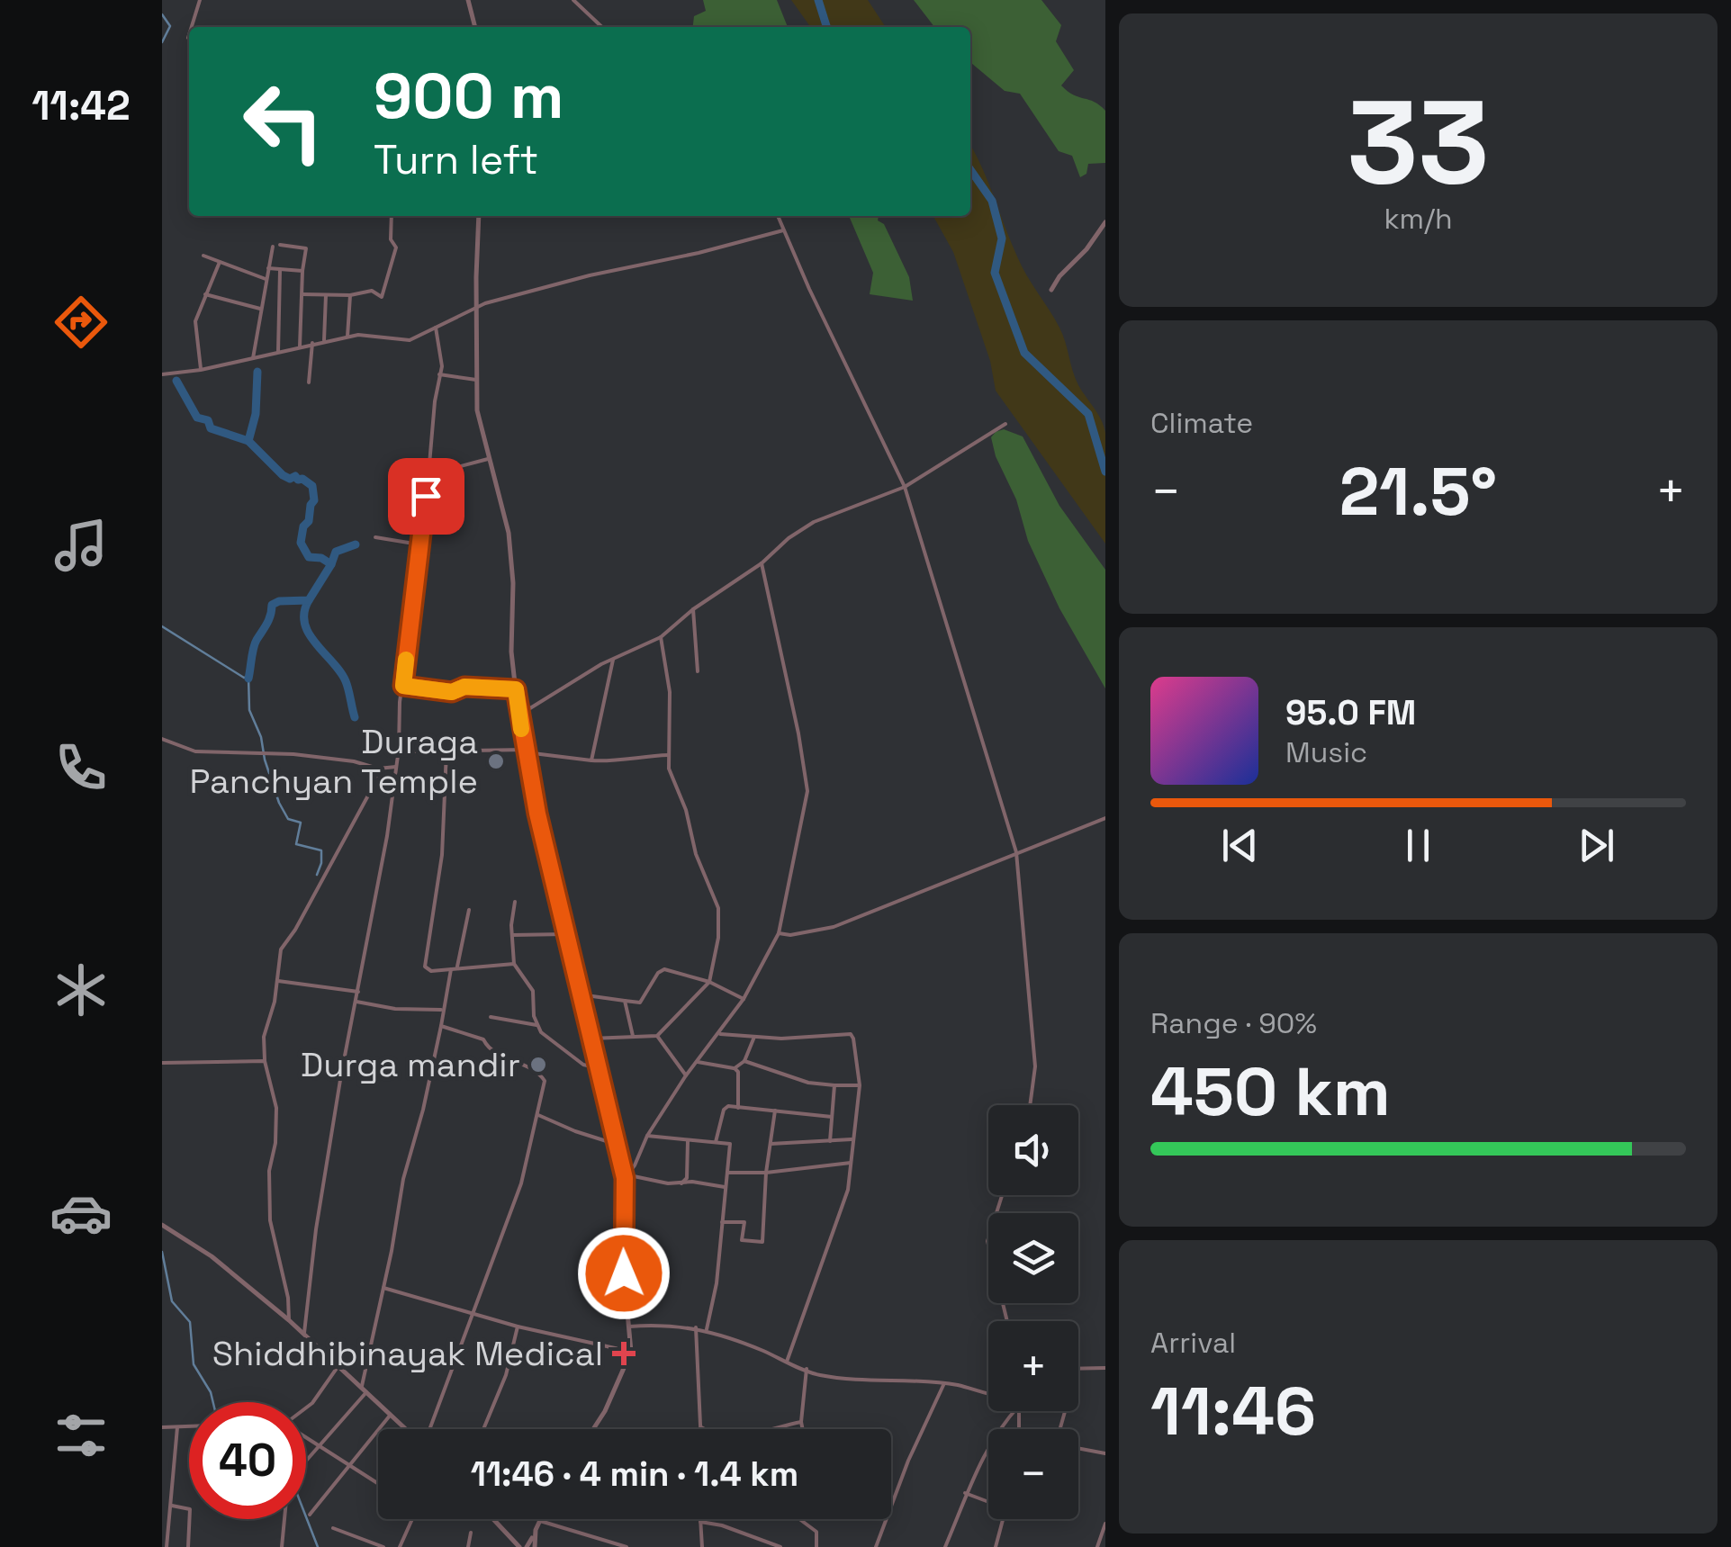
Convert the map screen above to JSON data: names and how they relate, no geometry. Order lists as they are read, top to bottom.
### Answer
{
  "places": {
    "other": ["Duraga Panchyan Temple", "Durga mandir"],
    "health": ["Shiddhibinayak Medical"]
  },
  "page": {
    "tabs": "11:42",
    "tile": [
      ["33", "km/h"],
      "Climate",
      ["Range · 90%", "450 km"],
      ["Arrival", "11:46"]
    ],
    "turn": ["900 m", "Turn left"],
    "heat": ["−", "21.5°", "+"],
    "song": ["95.0 FM", "Music"],
    "map_buttons": ["+", "−"],
    "limit": "40",
    "trip": "11:46 · 4 min · 1.4 km"
  }
}
